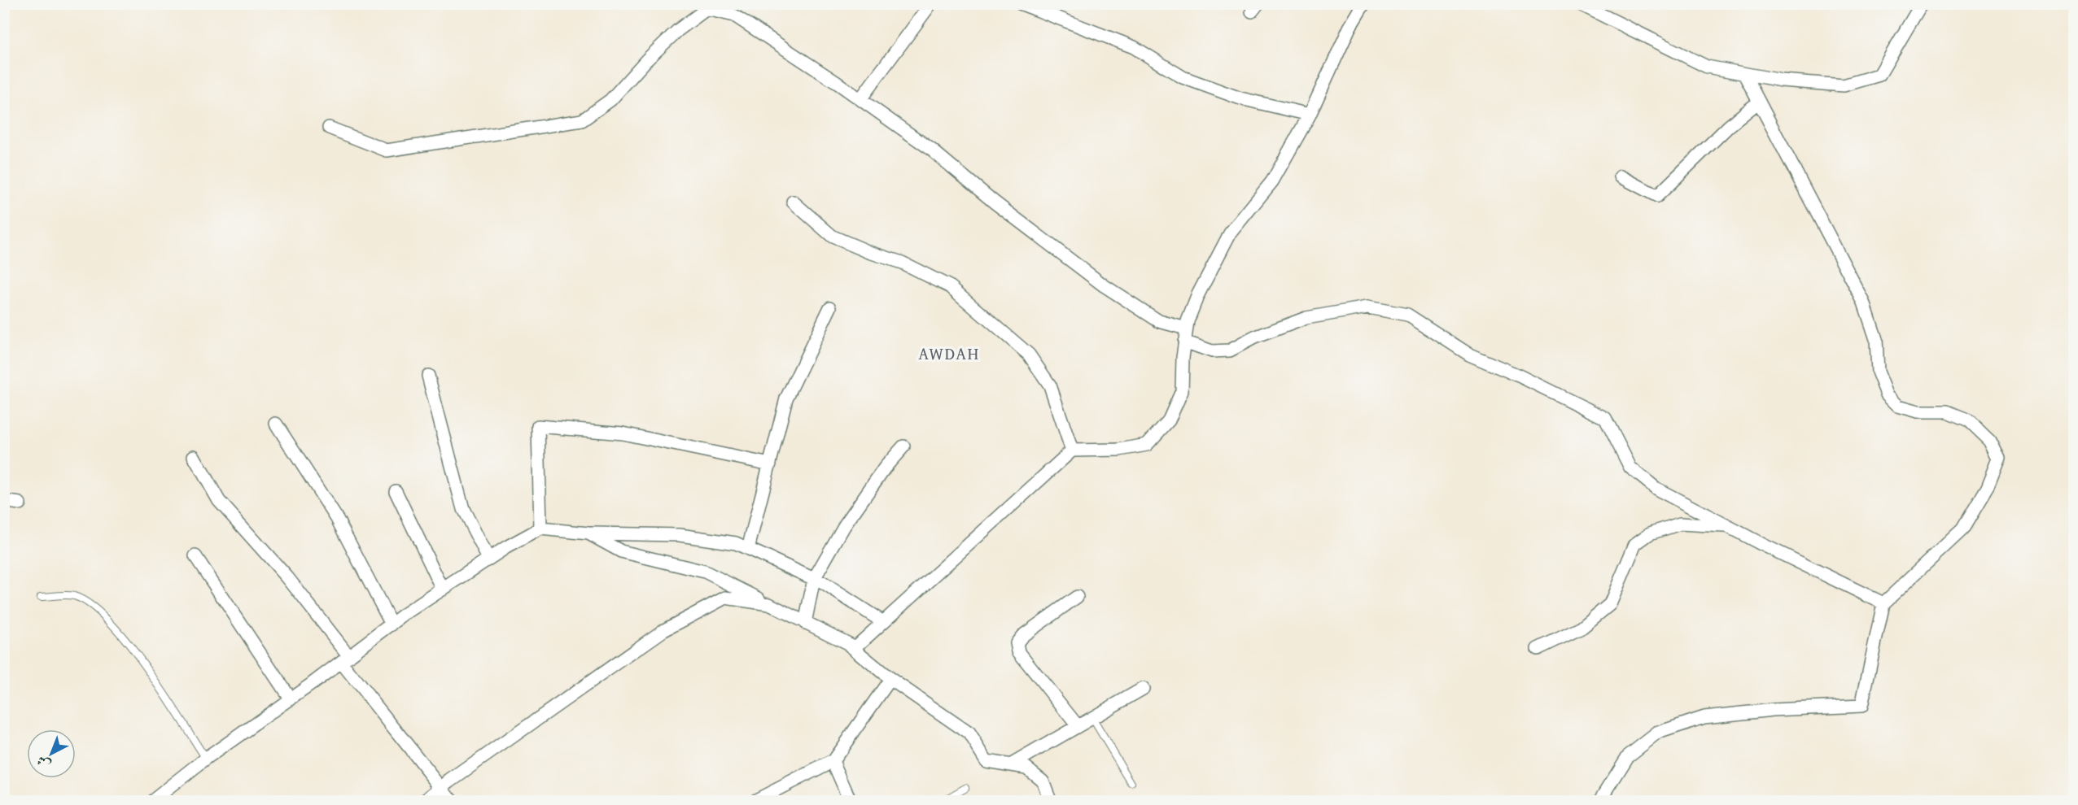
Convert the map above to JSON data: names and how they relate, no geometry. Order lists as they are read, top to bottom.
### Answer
{
  "districts": ["AWDAH"],
  "north": "bottom left"
}
